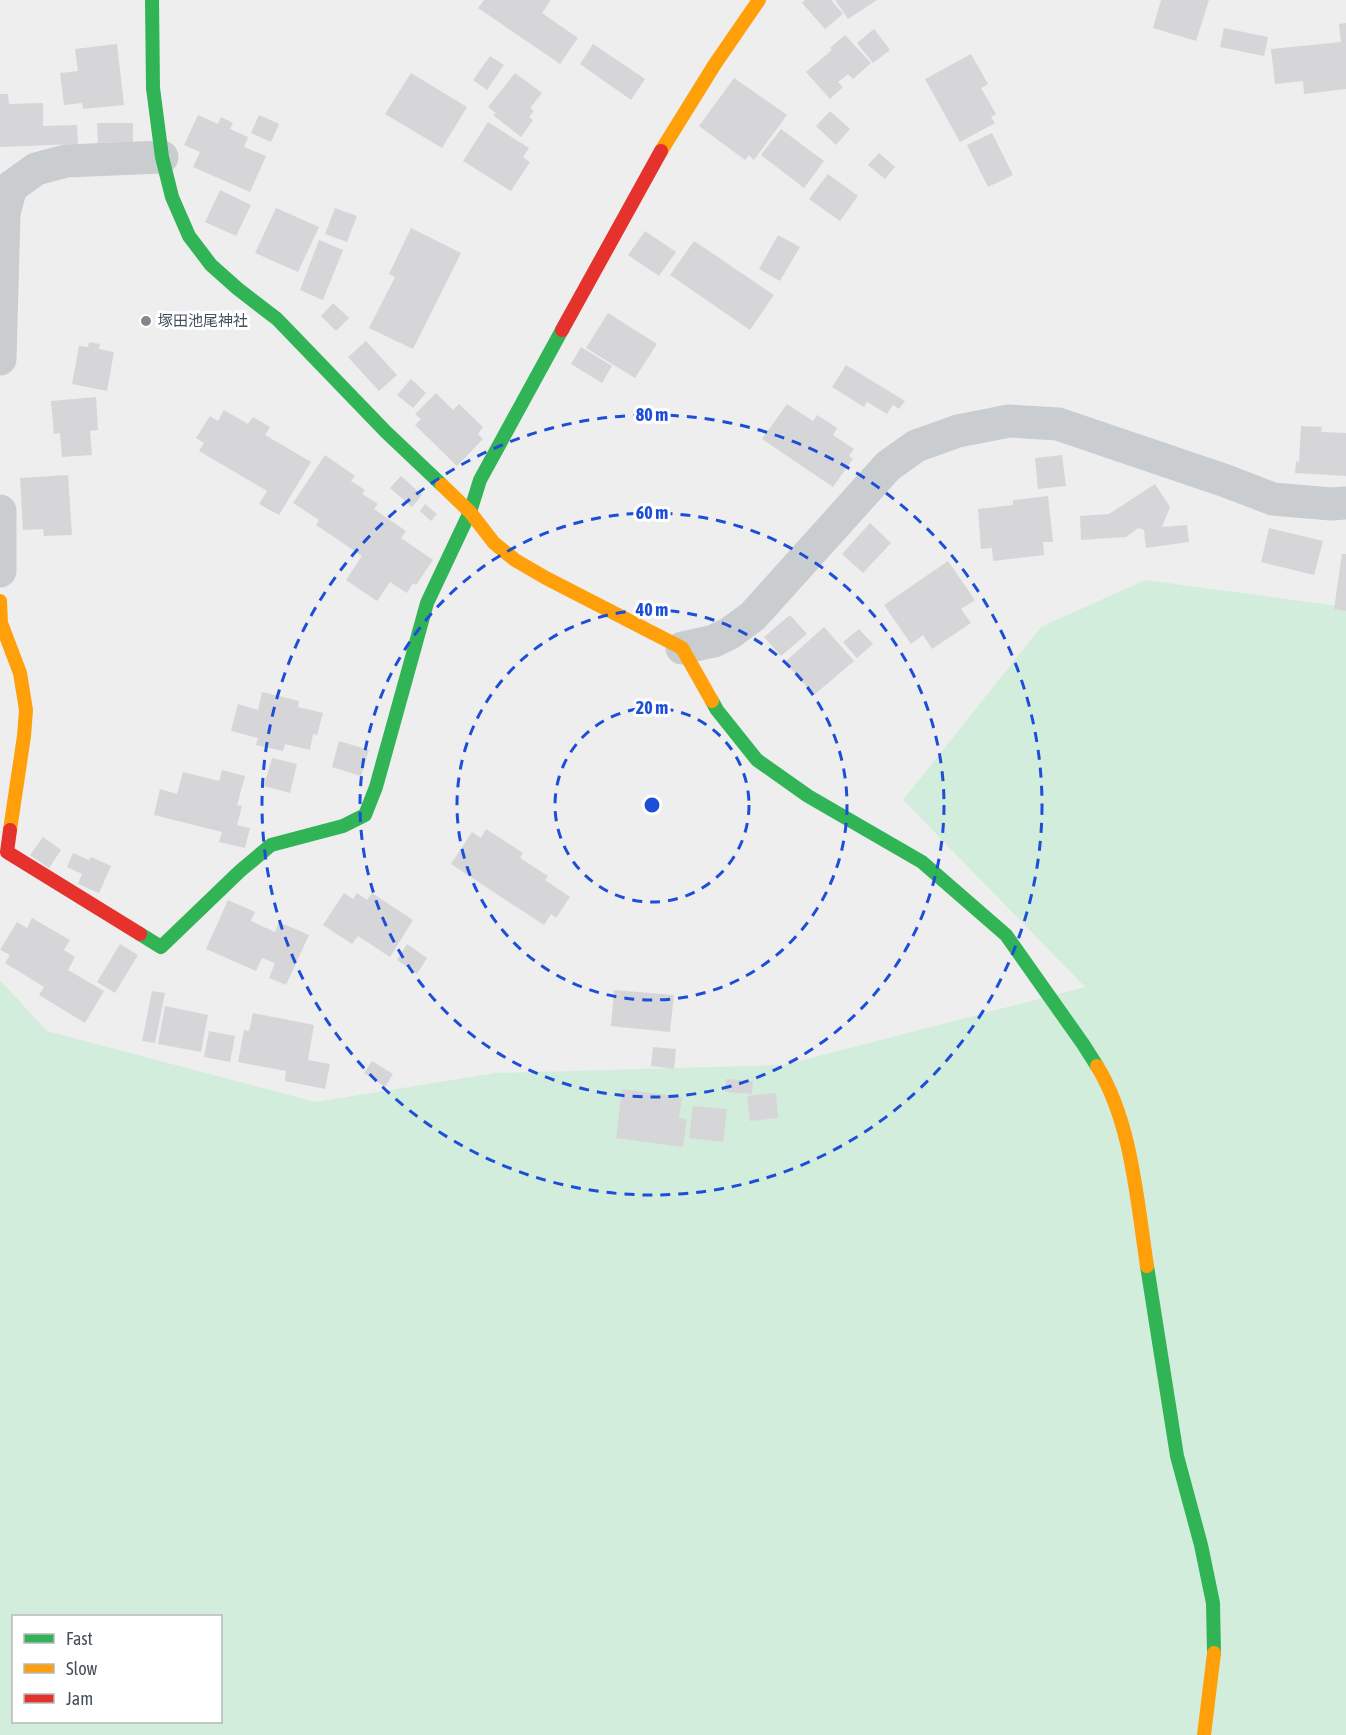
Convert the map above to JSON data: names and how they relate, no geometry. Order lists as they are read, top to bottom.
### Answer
{
  "places": ["塚田池尾神社"],
  "legend": ["Fast", "Slow", "Jam"],
  "rings": [
    "80 m",
    "60 m",
    "40 m",
    "20 m"
  ]
}
